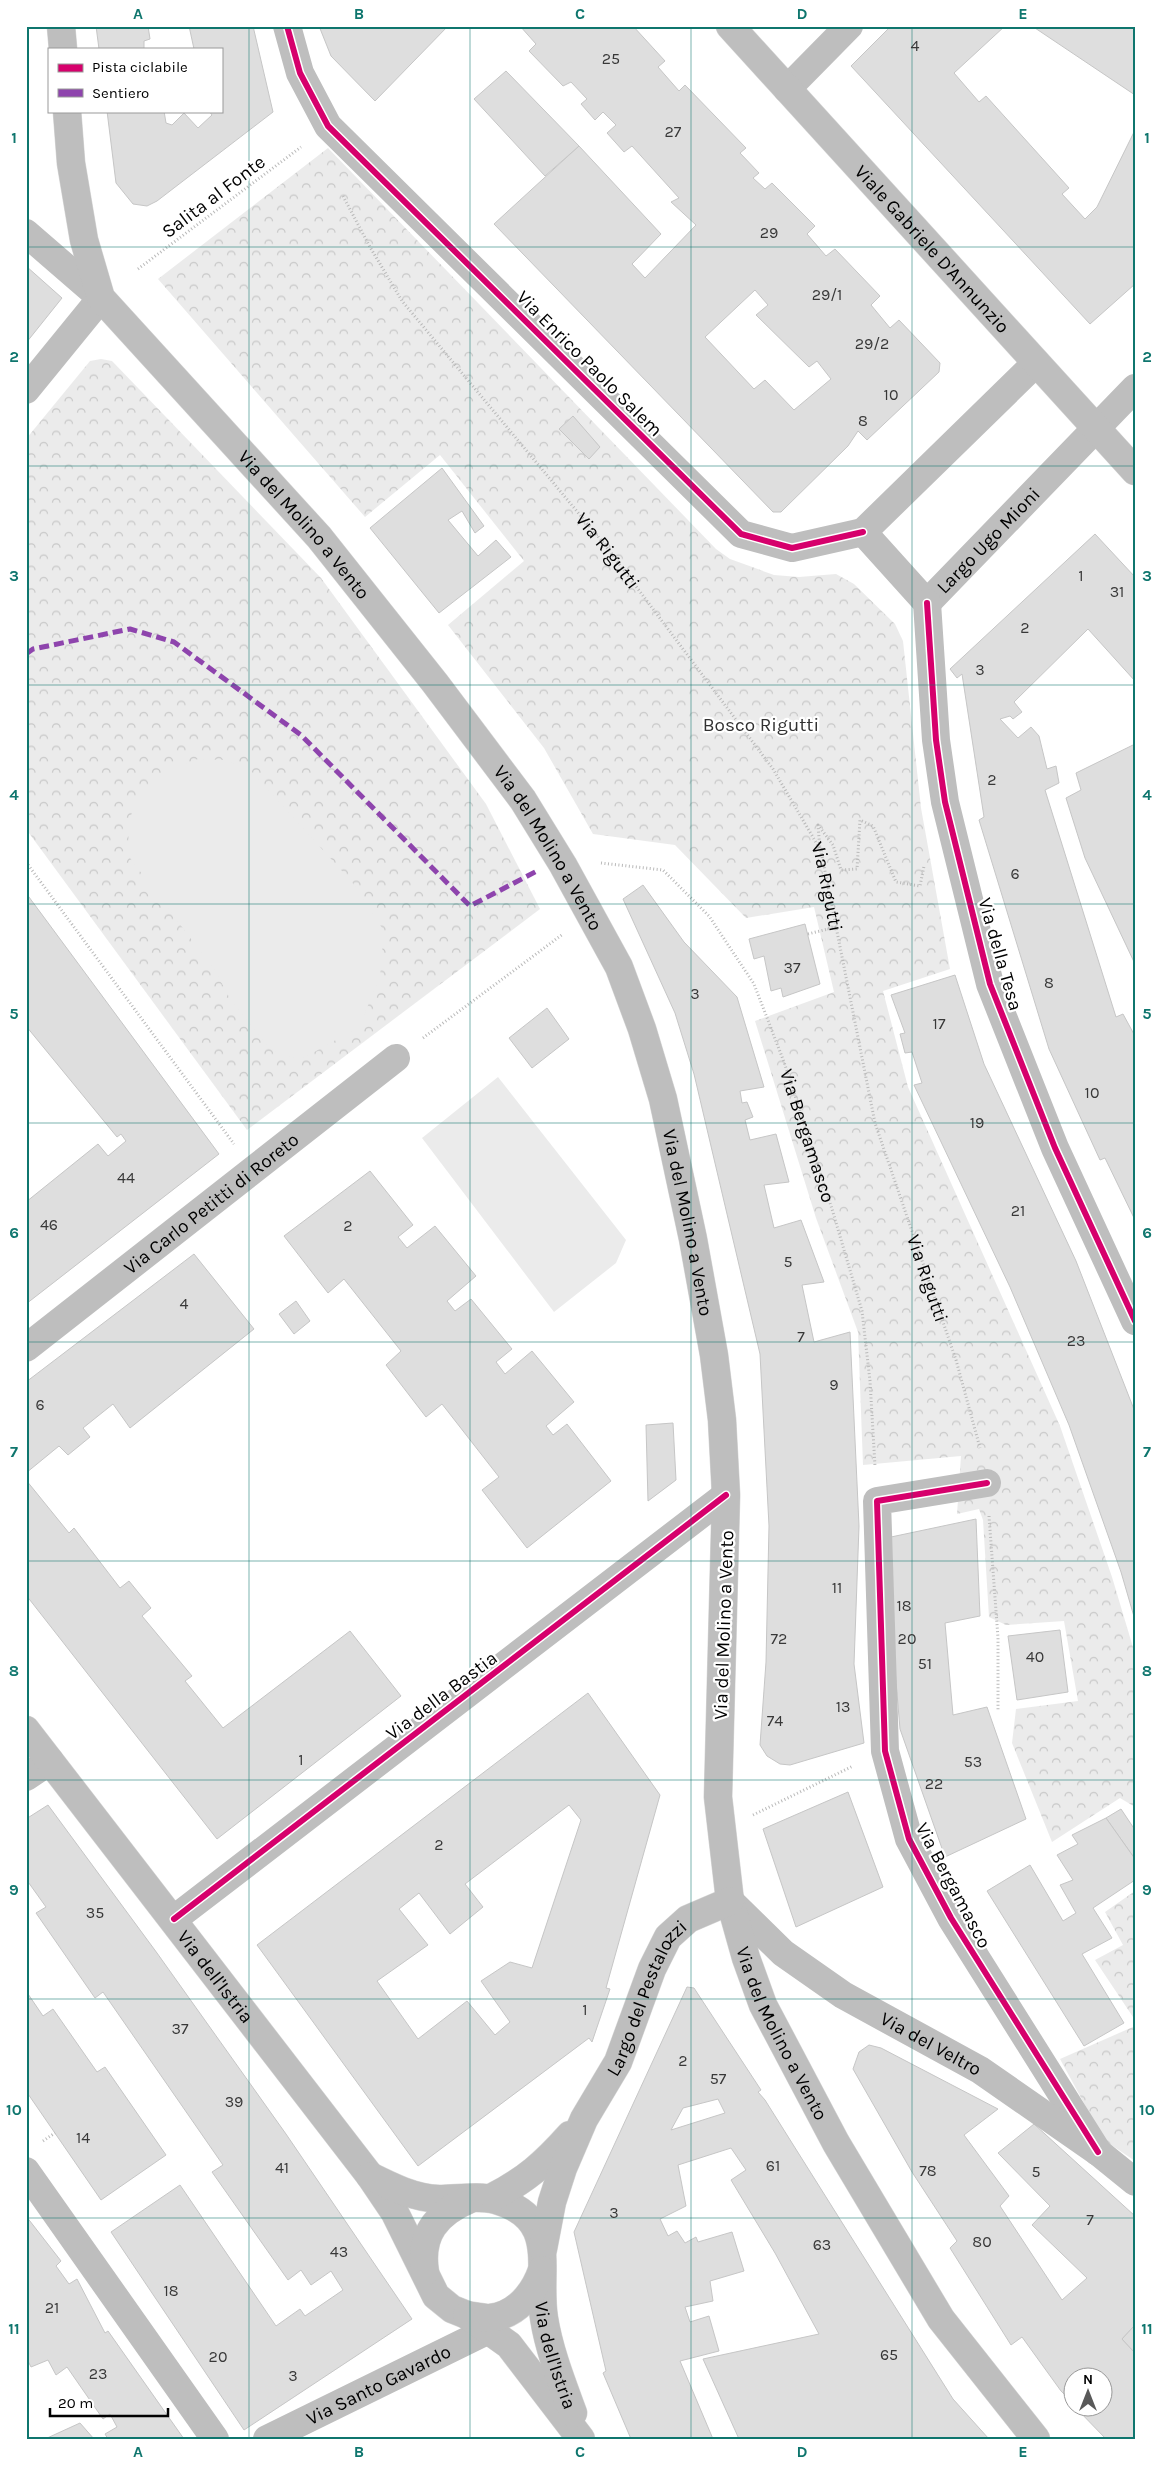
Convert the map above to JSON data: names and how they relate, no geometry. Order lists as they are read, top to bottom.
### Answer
{
  "streets": {
    "street": [
      "Viale Gabriele D'Annunzio",
      "Via Enrico Paolo Salem",
      "Via del Molino a Vento",
      "Largo Ugo Mioni",
      "Via della Tesa",
      "Via Bergamasco",
      "Via Carlo Petitti di Roreto",
      "Via della Bastia",
      "Via dell'Istria",
      "Largo del Pestalozzi",
      "Via del Veltro",
      "Via Santo Gavardo"
    ],
    "path": ["Salita al Fonte", "Via Rigutti"]
  },
  "crossings": [
    ["Viale Gabriele D'Annunzio", "Largo Ugo Mioni"],
    ["Via Enrico Paolo Salem", "Largo Ugo Mioni"],
    ["Via del Molino a Vento", "Via della Bastia"],
    ["Via del Molino a Vento", "Largo del Pestalozzi"],
    ["Via del Molino a Vento", "Via del Veltro"],
    ["Largo Ugo Mioni", "Via della Tesa"],
    ["Via Bergamasco", "Via del Veltro"],
    ["Via della Bastia", "Via dell'Istria"],
    ["Via dell'Istria", "Largo del Pestalozzi"],
    ["Via dell'Istria", "Via Santo Gavardo"],
    ["Largo del Pestalozzi", "Via del Veltro"],
    ["Largo del Pestalozzi", "Via Santo Gavardo"]
  ],
  "parks": ["Bosco Rigutti"],
  "house_numbers": [
    "4",
    "25",
    "27",
    "29",
    "29/1",
    "29/2",
    "10",
    "8",
    "1",
    "31",
    "2",
    "3",
    "2",
    "6",
    "37",
    "8",
    "3",
    "17",
    "10",
    "19",
    "44",
    "21",
    "46",
    "2",
    "5",
    "4",
    "7",
    "23",
    "9",
    "6",
    "11",
    "18",
    "72",
    "20",
    "40",
    "51",
    "13",
    "74",
    "1",
    "53",
    "22",
    "2",
    "35",
    "1",
    "37",
    "2",
    "57",
    "39",
    "14",
    "61",
    "41",
    "78",
    "5",
    "3",
    "7",
    "80",
    "63",
    "43",
    "18",
    "21",
    "65",
    "20",
    "23",
    "3"
  ],
  "legend": ["Pista ciclabile", "Sentiero"],
  "scale_bar": "20 m",
  "north": "top",
  "grid": {
    "columns": [
      "A",
      "B",
      "C",
      "D",
      "E"
    ],
    "rows": [
      "1",
      "2",
      "3",
      "4",
      "5",
      "6",
      "7",
      "8",
      "9",
      "10",
      "11"
    ]
  }
}
